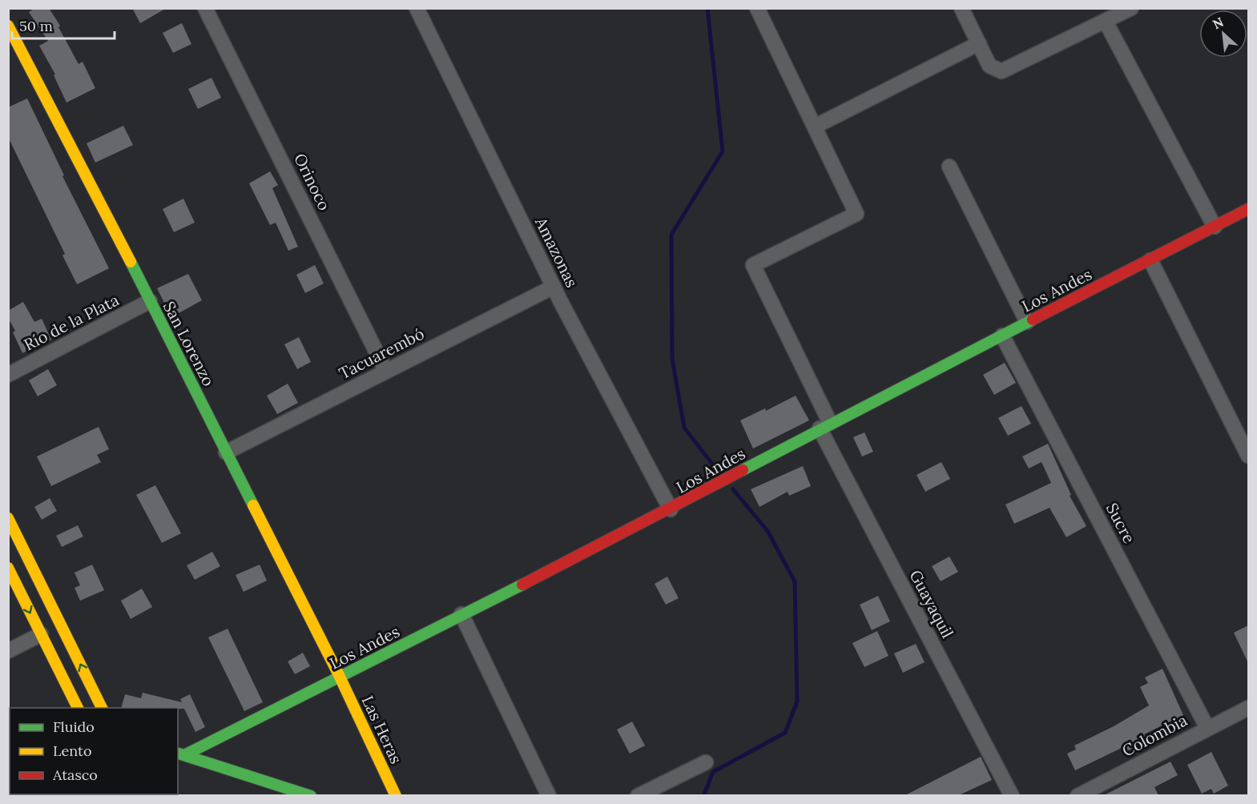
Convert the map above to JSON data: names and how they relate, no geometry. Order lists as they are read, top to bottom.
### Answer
{
  "streets": {
    "main road": ["Los Andes", "San Lorenzo", "Las Heras"],
    "street": [
      "Orinoco",
      "Amazonas",
      "Río de la Plata",
      "Tacuarembó",
      "Sucre",
      "Guayaquil",
      "Colombia"
    ]
  },
  "crossings": [
    ["Orinoco", "Tacuarembó"],
    ["Amazonas", "Los Andes"],
    ["Amazonas", "Tacuarembó"],
    ["Los Andes", "San Lorenzo"],
    ["Los Andes", "Sucre"],
    ["Los Andes", "Guayaquil"],
    ["Los Andes", "Las Heras"],
    ["Río de la Plata", "San Lorenzo"],
    ["San Lorenzo", "Tacuarembó"],
    ["San Lorenzo", "Las Heras"],
    ["Sucre", "Colombia"]
  ],
  "legend": ["Fluido", "Lento", "Atasco"],
  "scale_bar": "50 m",
  "north": "top left"
}
